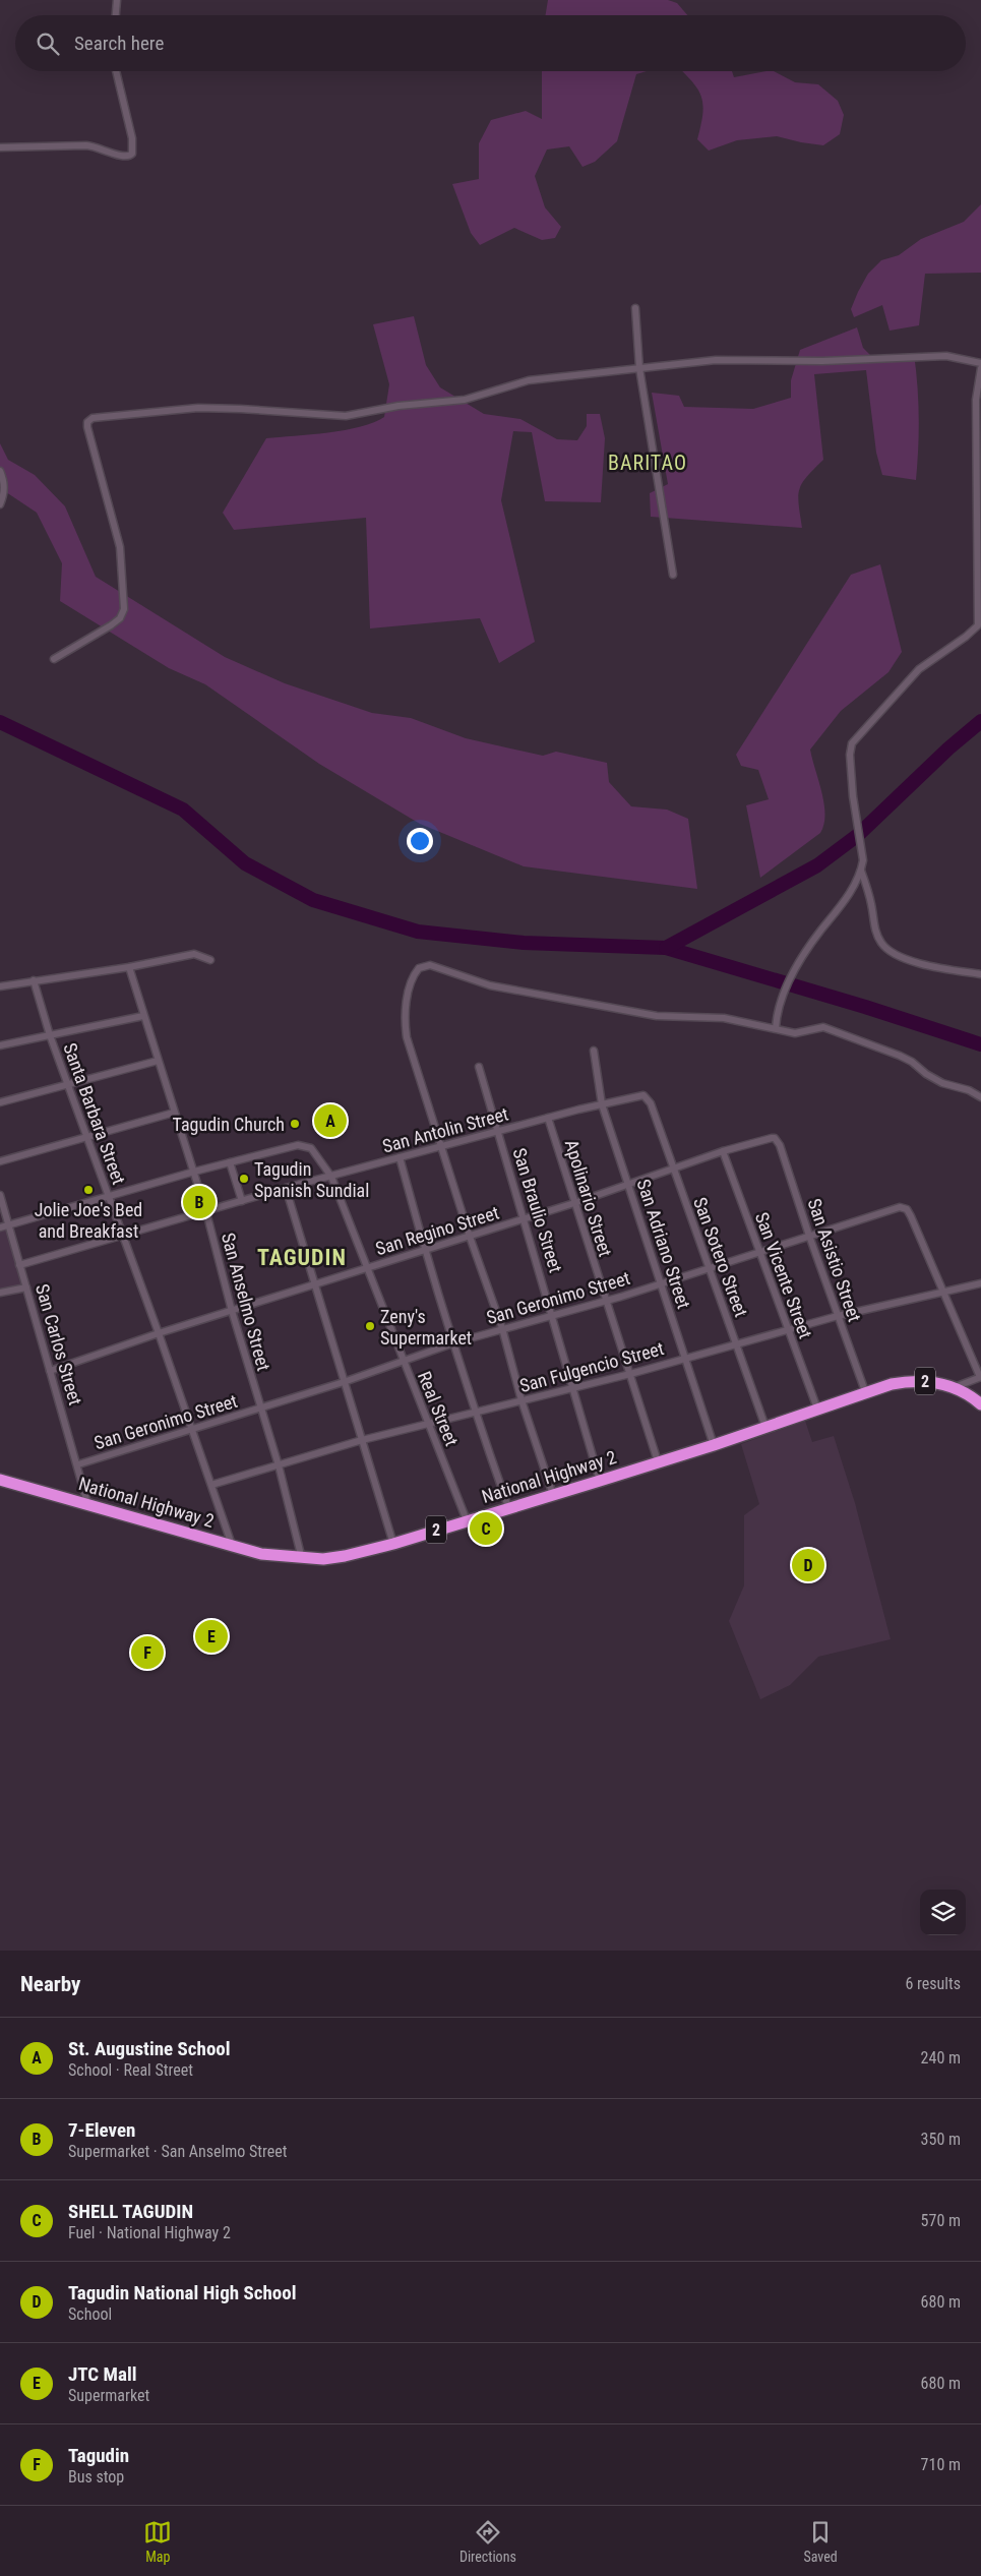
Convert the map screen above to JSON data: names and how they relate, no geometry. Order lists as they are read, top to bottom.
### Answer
{
  "streets": {
    "highway": ["2", "National Highway 2"],
    "street": [
      "Santa Barbara Street",
      "San Antolin Street",
      "Apolinario Street",
      "San Braulio Street",
      "San Regino Street",
      "San Adriano Street",
      "San Sotero Street",
      "San Asistio Street",
      "San Vicente Street",
      "San Geronimo Street",
      "San Anselmo Street",
      "San Carlos Street",
      "San Fulgencio Street",
      "Real Street"
    ]
  },
  "crossings": [
    ["Santa Barbara Street", "San Antolin Street"],
    ["Santa Barbara Street", "San Regino Street"],
    ["Santa Barbara Street", "San Geronimo Street"],
    ["Santa Barbara Street", "San Fulgencio Street"],
    ["Santa Barbara Street", "National Highway 2"],
    ["San Antolin Street", "Apolinario Street"],
    ["San Antolin Street", "San Braulio Street"],
    ["San Antolin Street", "San Adriano Street"],
    ["San Antolin Street", "San Sotero Street"],
    ["San Antolin Street", "San Anselmo Street"],
    ["San Antolin Street", "San Carlos Street"],
    ["San Antolin Street", "Real Street"],
    ["Apolinario Street", "San Regino Street"],
    ["Apolinario Street", "San Geronimo Street"],
    ["Apolinario Street", "San Fulgencio Street"],
    ["Apolinario Street", "National Highway 2"],
    ["San Braulio Street", "San Regino Street"],
    ["San Braulio Street", "San Geronimo Street"],
    ["San Braulio Street", "San Fulgencio Street"],
    ["San Braulio Street", "National Highway 2"],
    ["San Regino Street", "San Adriano Street"],
    ["San Regino Street", "San Sotero Street"],
    ["San Regino Street", "San Asistio Street"],
    ["San Regino Street", "San Vicente Street"],
    ["San Regino Street", "San Anselmo Street"],
    ["San Regino Street", "San Carlos Street"],
    ["San Regino Street", "Real Street"],
    ["San Adriano Street", "San Geronimo Street"],
    ["San Adriano Street", "San Fulgencio Street"],
    ["San Adriano Street", "National Highway 2"],
    ["San Sotero Street", "San Geronimo Street"],
    ["San Sotero Street", "San Fulgencio Street"],
    ["San Sotero Street", "National Highway 2"],
    ["San Asistio Street", "San Geronimo Street"],
    ["San Asistio Street", "San Fulgencio Street"],
    ["San Asistio Street", "National Highway 2"],
    ["San Vicente Street", "San Geronimo Street"],
    ["San Vicente Street", "San Fulgencio Street"],
    ["San Vicente Street", "National Highway 2"],
    ["San Geronimo Street", "San Anselmo Street"],
    ["San Geronimo Street", "San Carlos Street"],
    ["San Geronimo Street", "San Fulgencio Street"],
    ["San Geronimo Street", "Real Street"],
    ["San Anselmo Street", "San Fulgencio Street"],
    ["San Anselmo Street", "National Highway 2"],
    ["San Carlos Street", "National Highway 2"],
    ["San Fulgencio Street", "Real Street"],
    ["Real Street", "National Highway 2"]
  ],
  "districts": ["BARITAO", "TAGUDIN"],
  "places": [
    "Tagudin Church",
    "Tagudin Spanish Sundial",
    "Jolie Joe's Bed and Breakfast",
    "Zeny's Supermarket"
  ],
  "page": {
    "search": "Search here",
    "pins": [
      "A",
      "B",
      "C",
      "D",
      "E",
      "F"
    ],
    "heading": ["Nearby", "6 results"],
    "list": [
      {
        "mark": "A",
        "name": "St. Augustine School",
        "note": "School · Real Street",
        "value": "240 m"
      },
      {
        "mark": "B",
        "name": "7-Eleven",
        "note": "Supermarket · San Anselmo Street",
        "value": "350 m"
      },
      {
        "mark": "C",
        "name": "SHELL TAGUDIN",
        "note": "Fuel · National Highway 2",
        "value": "570 m"
      },
      {
        "mark": "D",
        "name": "Tagudin National High School",
        "note": "School",
        "value": "680 m"
      },
      {
        "mark": "E",
        "name": "JTC Mall",
        "note": "Supermarket",
        "value": "680 m"
      },
      {
        "mark": "F",
        "name": "Tagudin",
        "note": "Bus stop",
        "value": "710 m"
      }
    ],
    "nav": ["Map", "Directions", "Saved"]
  }
}
